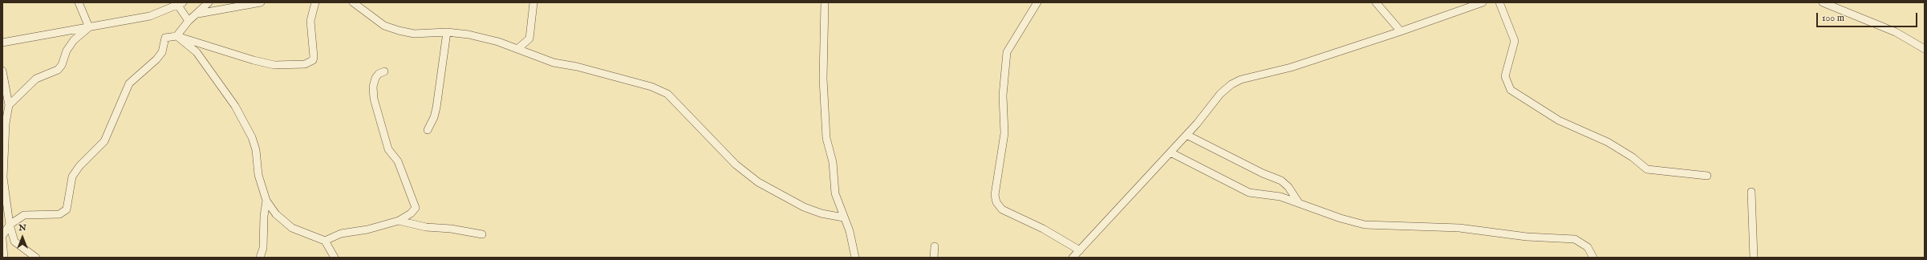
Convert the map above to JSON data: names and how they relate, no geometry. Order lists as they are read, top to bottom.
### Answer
{
  "scale_bar": "100 m",
  "north": "top"
}
